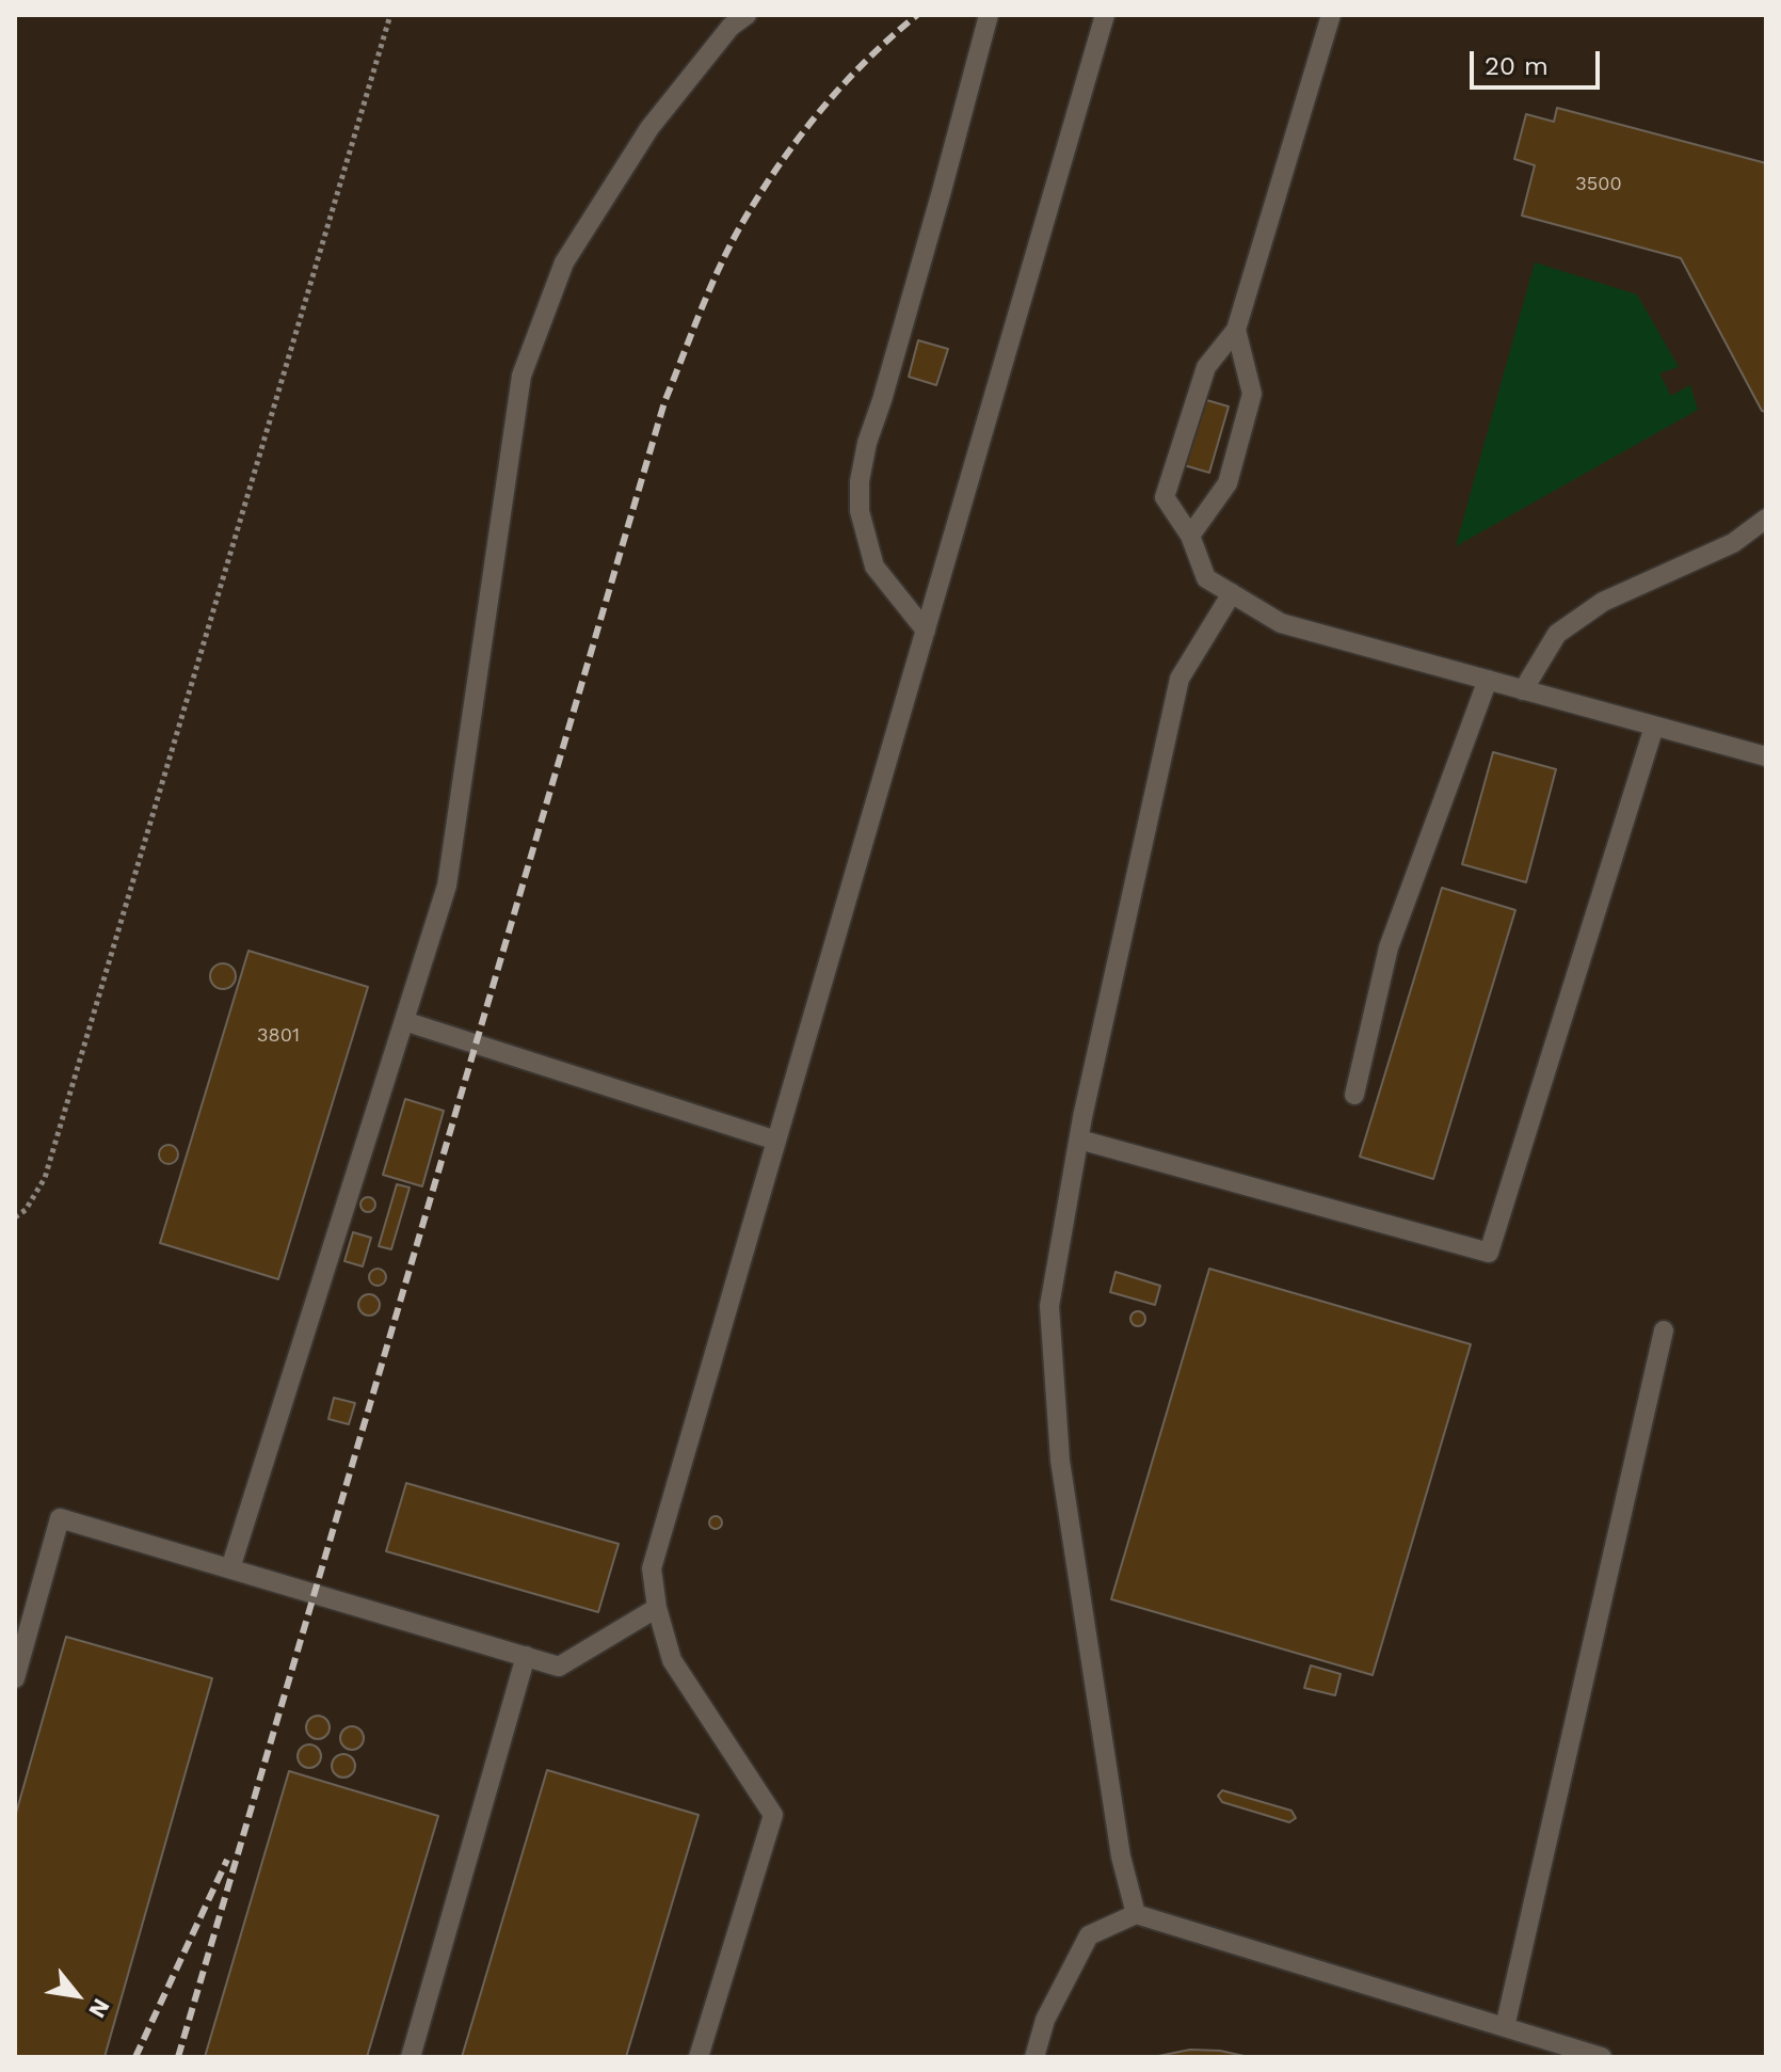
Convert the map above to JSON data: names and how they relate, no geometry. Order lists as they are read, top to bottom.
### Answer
{
  "house_numbers": ["3500", "3801"],
  "scale_bar": "20 m",
  "north": "bottom right"
}
